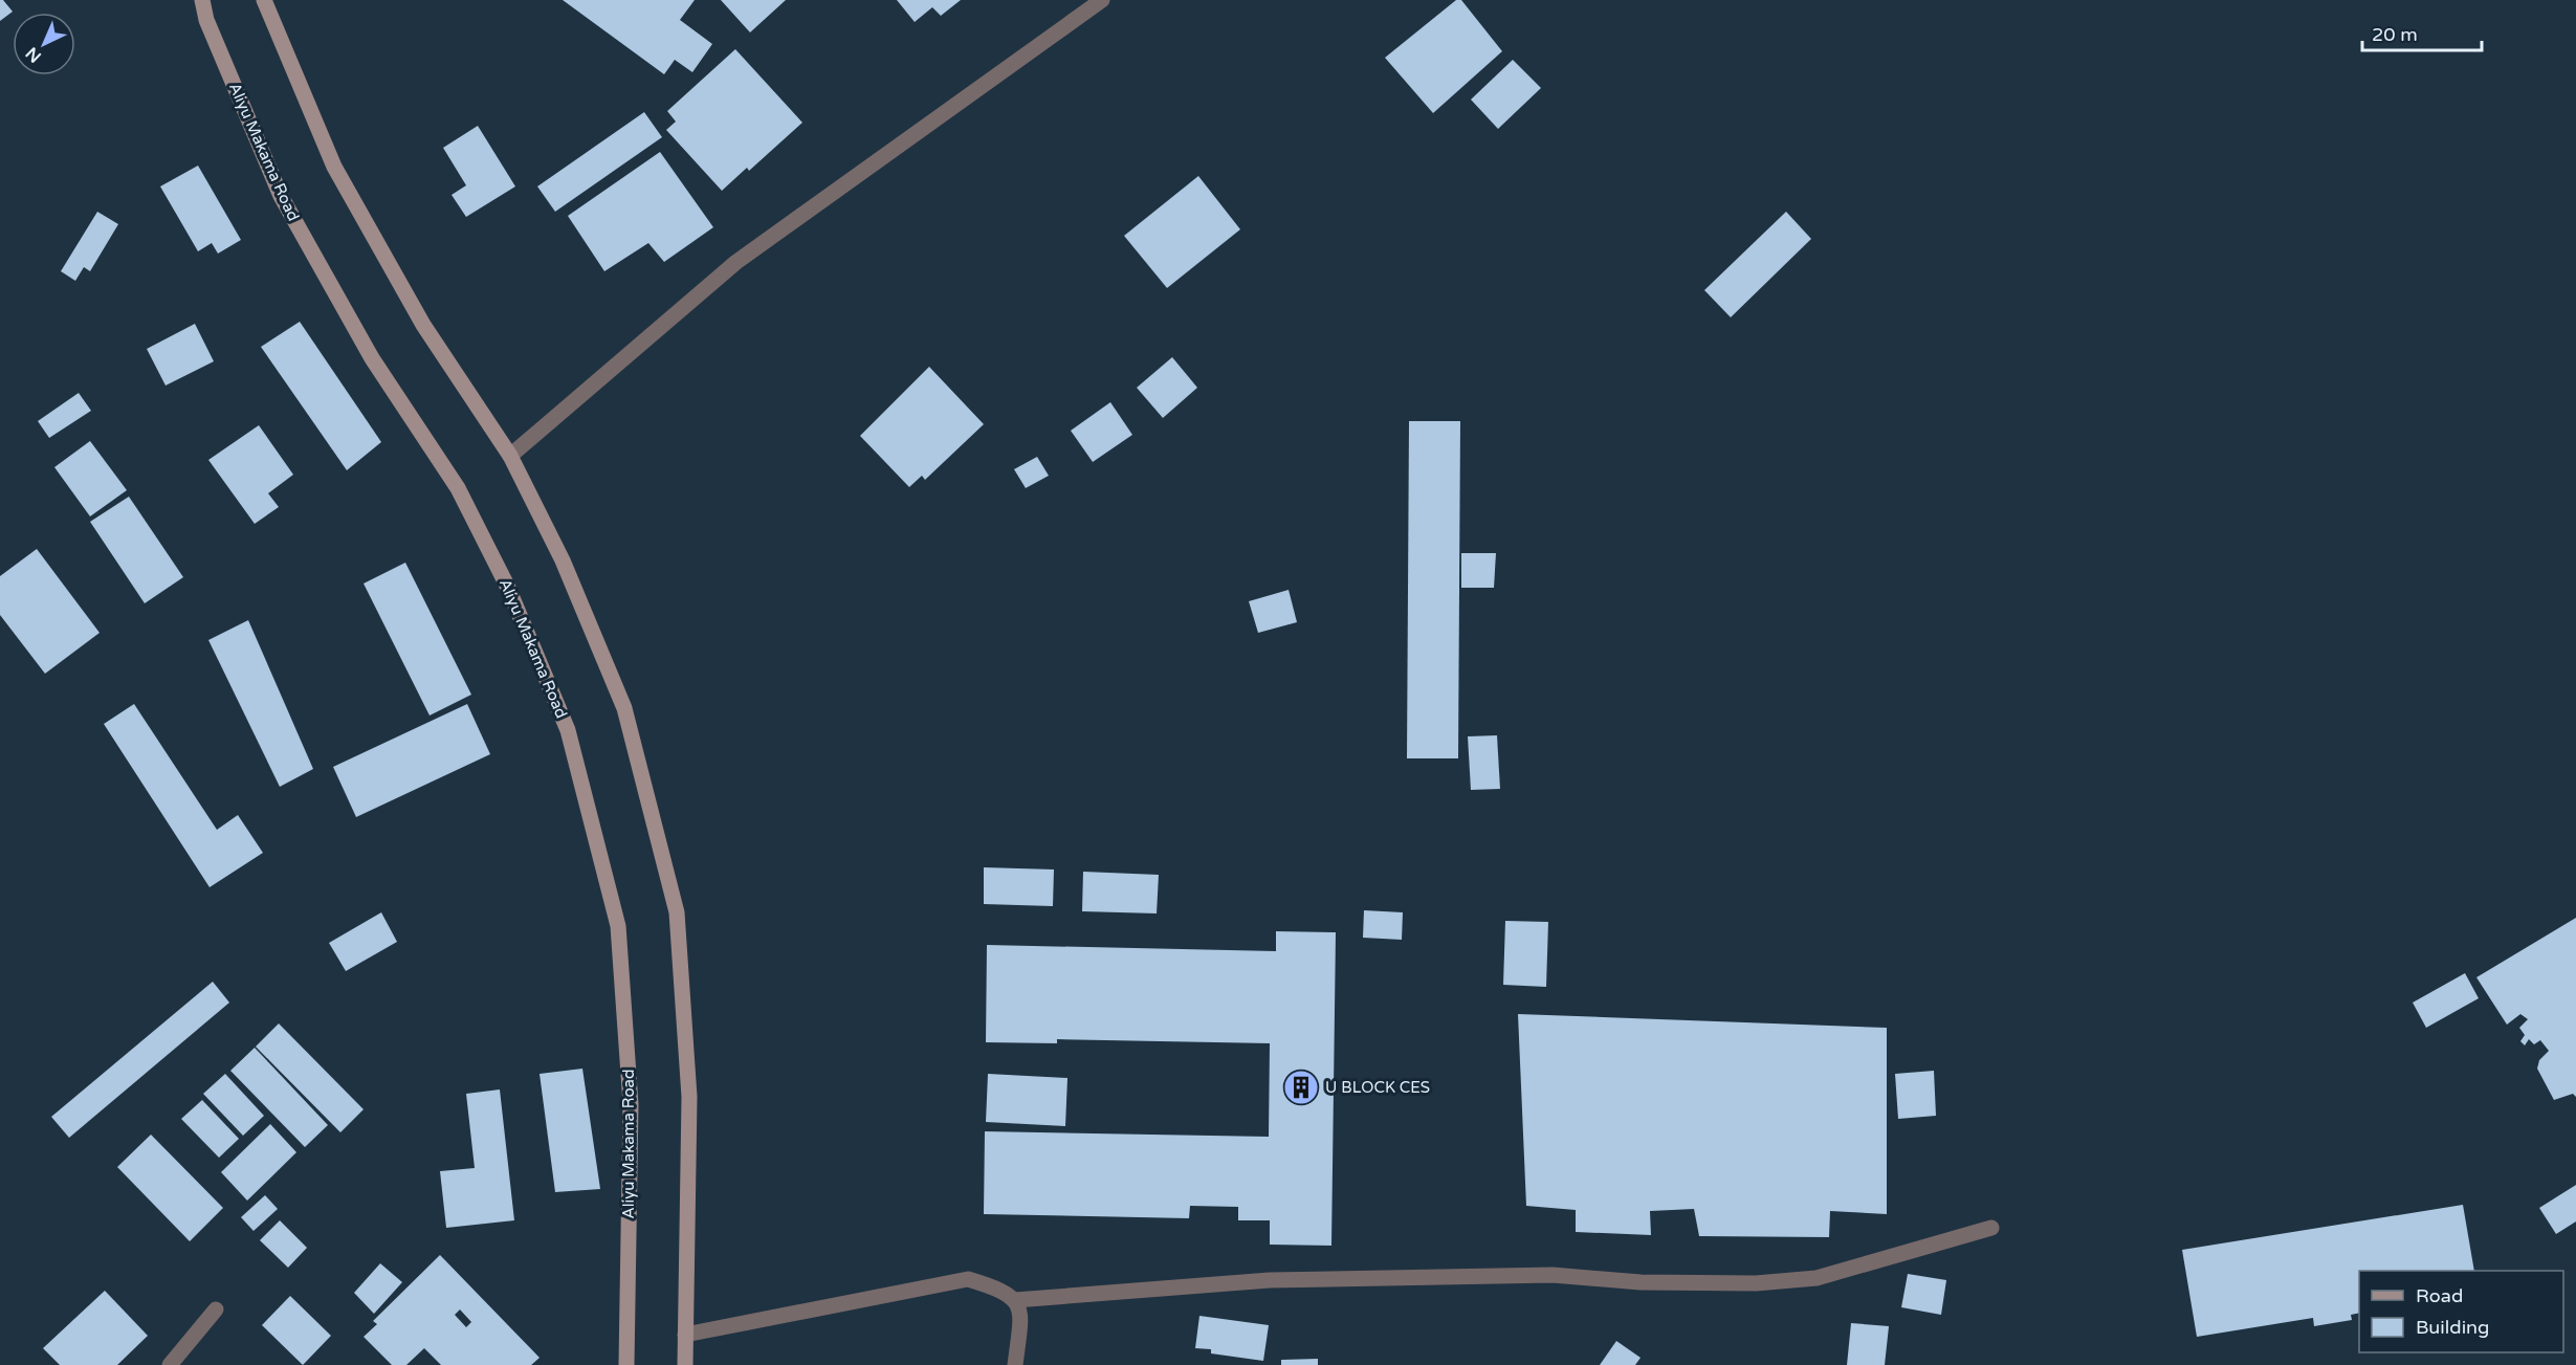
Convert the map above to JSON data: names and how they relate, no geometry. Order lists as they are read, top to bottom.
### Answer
{
  "streets": {
    "street": ["Aliyu Makama Road"]
  },
  "places": {
    "building": ["U BLOCK CES"]
  },
  "legend": ["Road", "Building"],
  "scale_bar": "20 m",
  "north": "bottom left"
}
